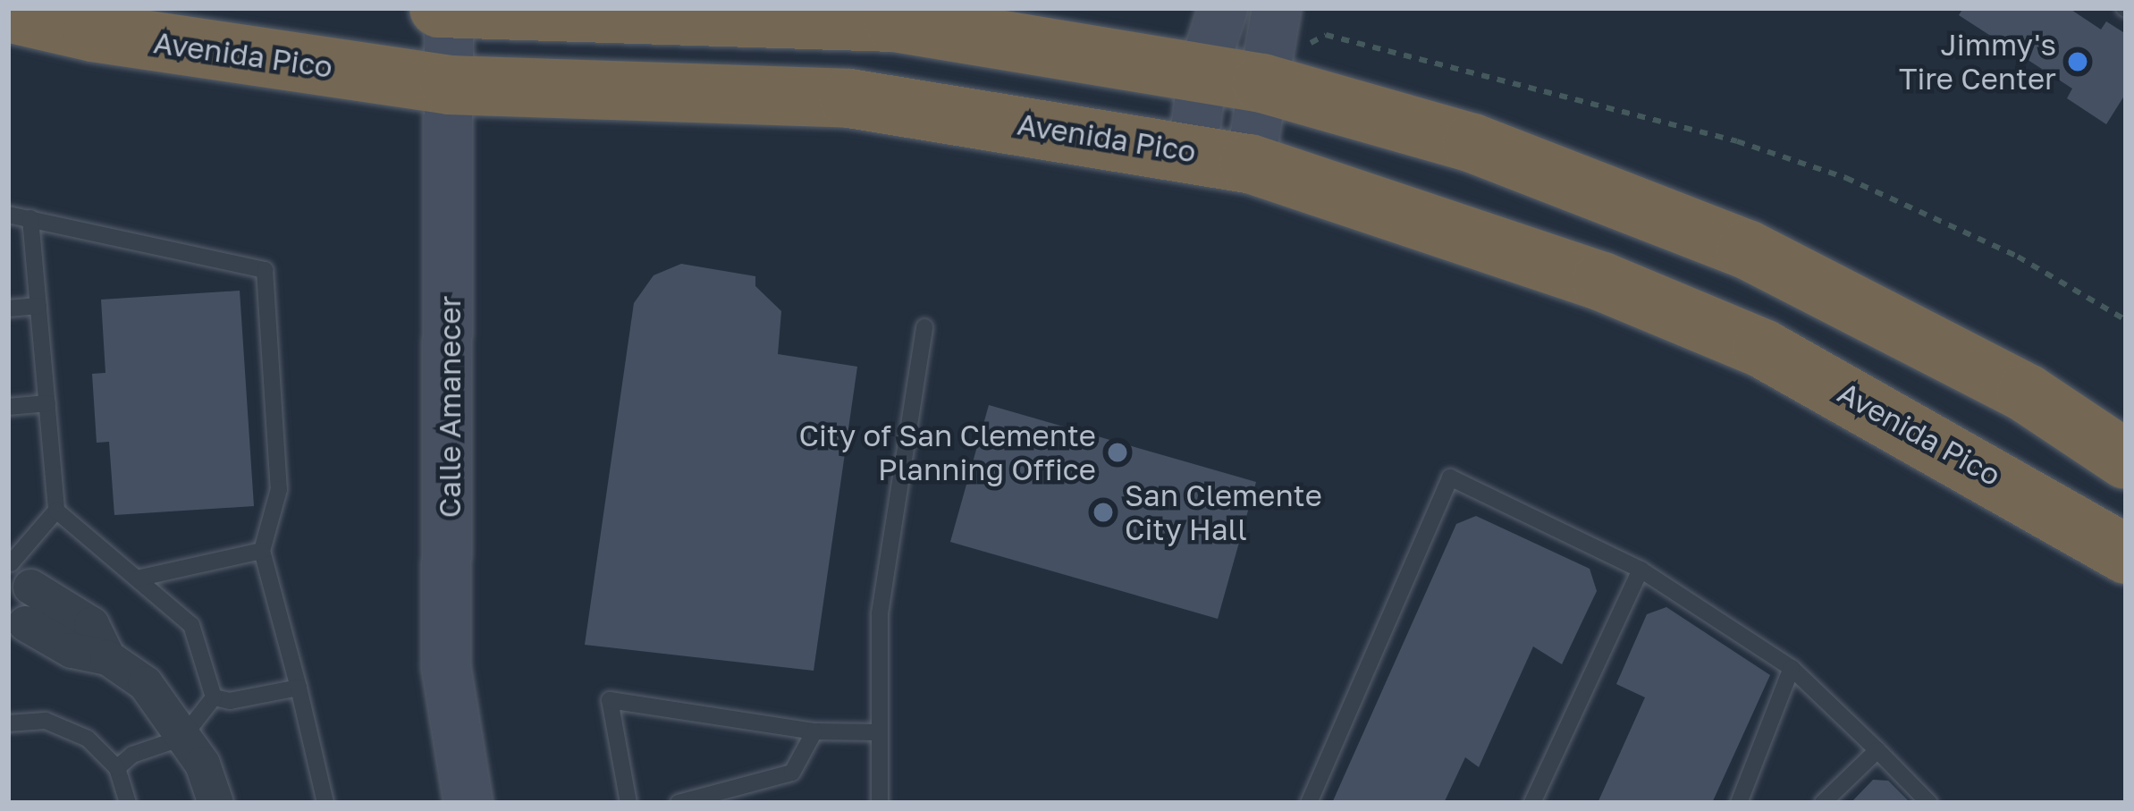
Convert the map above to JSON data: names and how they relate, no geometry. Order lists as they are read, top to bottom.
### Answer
{
  "streets": {
    "highway": ["Avenida Pico"],
    "street": ["Calle Amanecer"]
  },
  "crossings": [
    ["Avenida Pico", "Calle Amanecer"]
  ],
  "places": ["Jimmy's Tire Center", "City of San Clemente Planning Office", "San Clemente City Hall"]
}
